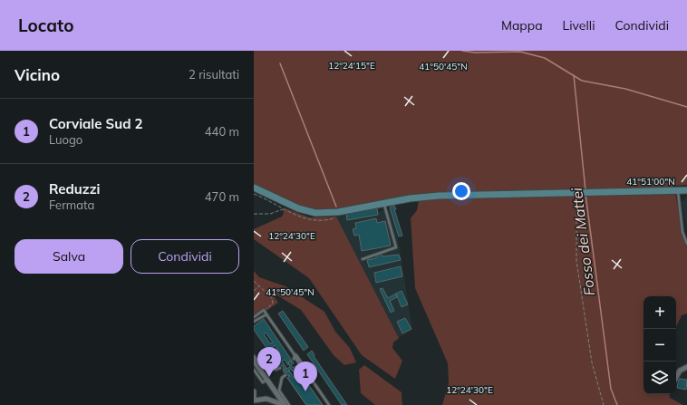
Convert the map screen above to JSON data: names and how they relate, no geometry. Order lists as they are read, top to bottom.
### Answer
{
  "water": ["Fosso dei Mattei"],
  "page": {
    "header": "Locato",
    "nav": ["Mappa", "Livelli", "Condividi"],
    "heading": ["Vicino", "2 risultati"],
    "list": [
      {
        "mark": "1",
        "name": "Corviale Sud 2",
        "note": "Luogo",
        "value": "440 m"
      },
      {
        "mark": "2",
        "name": "Reduzzi",
        "note": "Fermata",
        "value": "470 m"
      }
    ],
    "buttons": ["Salva", "Condividi"],
    "map_buttons": ["+", "−"],
    "pins": ["2", "1"]
  },
  "coordinates": [
    "12°24'15\"E",
    "41°50'45\"N",
    "41°51'00\"N",
    "12°24'30\"E"
  ]
}
